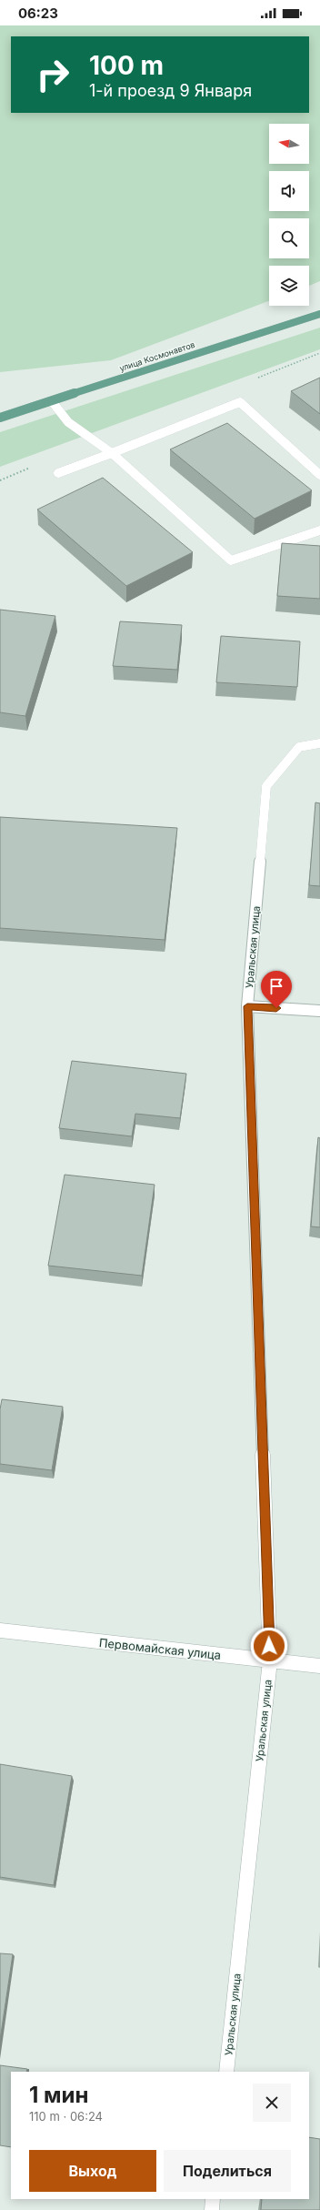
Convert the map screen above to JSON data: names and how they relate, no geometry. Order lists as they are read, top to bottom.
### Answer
{
  "streets": {
    "main road": ["улица Космонавтов"],
    "street": ["Уральская улица", "Первомайская улица"]
  },
  "crossings": [
    ["Уральская улица", "Первомайская улица"]
  ],
  "north": "left",
  "page": {
    "status": "06:23",
    "turn": ["100 m", "1-й проезд 9 Января"],
    "heading": ["1 мин", "110 m · 06:24"],
    "buttons": ["Выход", "Поделиться"]
  }
}
